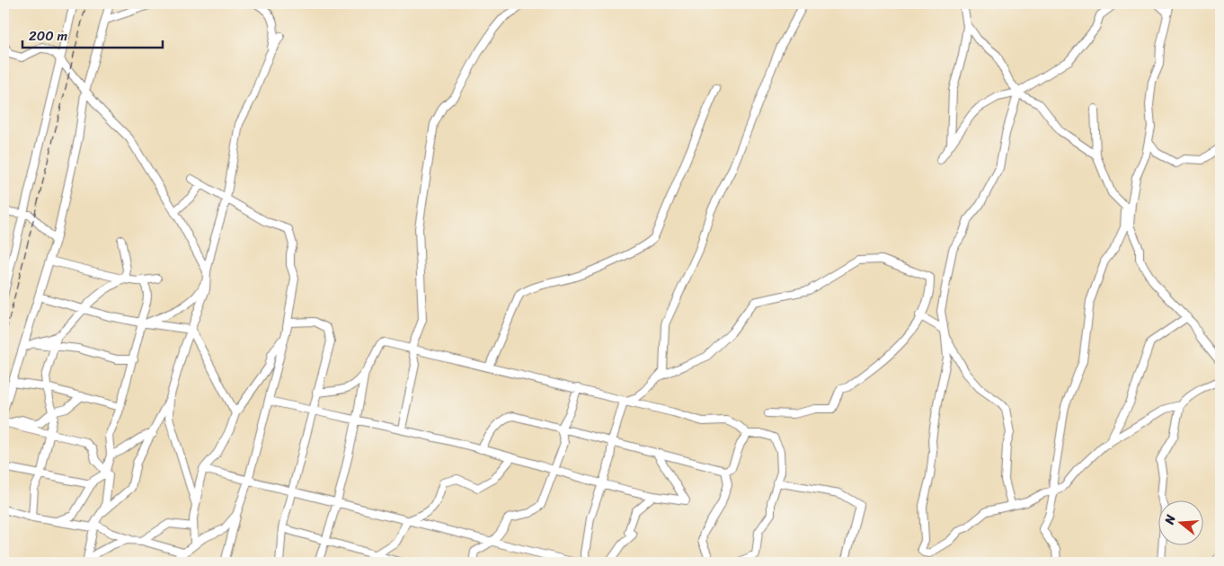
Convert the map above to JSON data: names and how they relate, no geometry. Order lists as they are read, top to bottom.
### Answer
{
  "scale_bar": "200 m",
  "north": "left"
}
